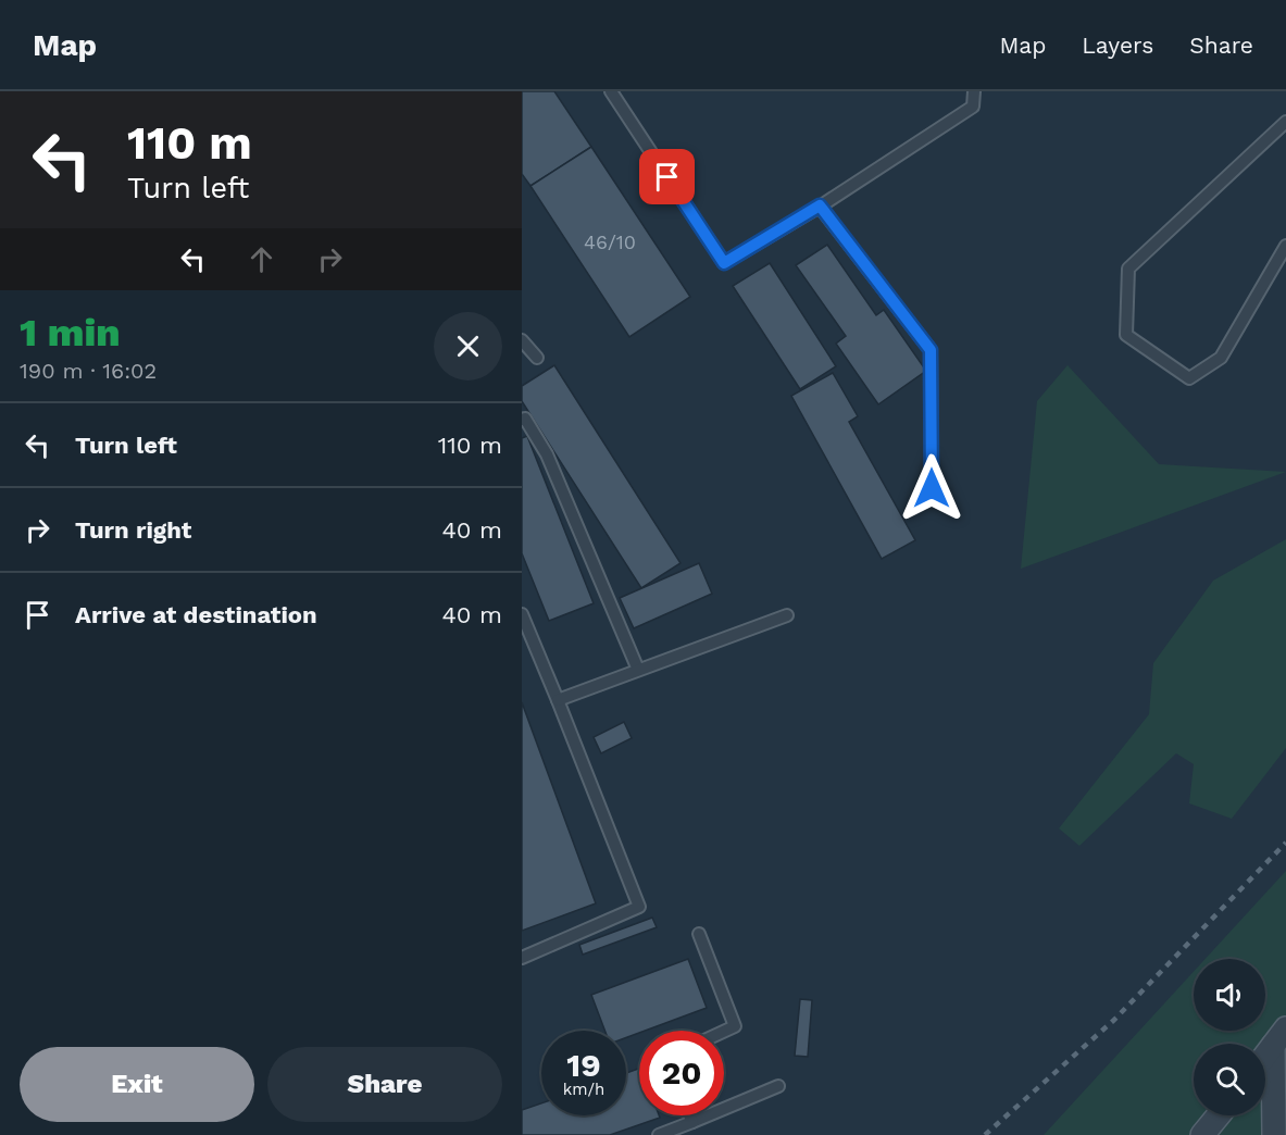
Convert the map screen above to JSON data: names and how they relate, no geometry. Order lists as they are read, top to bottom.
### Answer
{
  "house_numbers": ["46/10"],
  "page": {
    "header": "Map",
    "nav": ["Map", "Layers", "Share"],
    "turn": ["110 m", "Turn left"],
    "heading": ["1 min", "190 m · 16:02"],
    "list": [
      {
        "name": "Turn left",
        "value": "110 m"
      },
      {
        "name": "Turn right",
        "value": "40 m"
      },
      {
        "name": "Arrive at destination",
        "value": "40 m"
      }
    ],
    "speed": "19 km/h",
    "limit": "20",
    "buttons": ["Exit", "Share"]
  }
}
